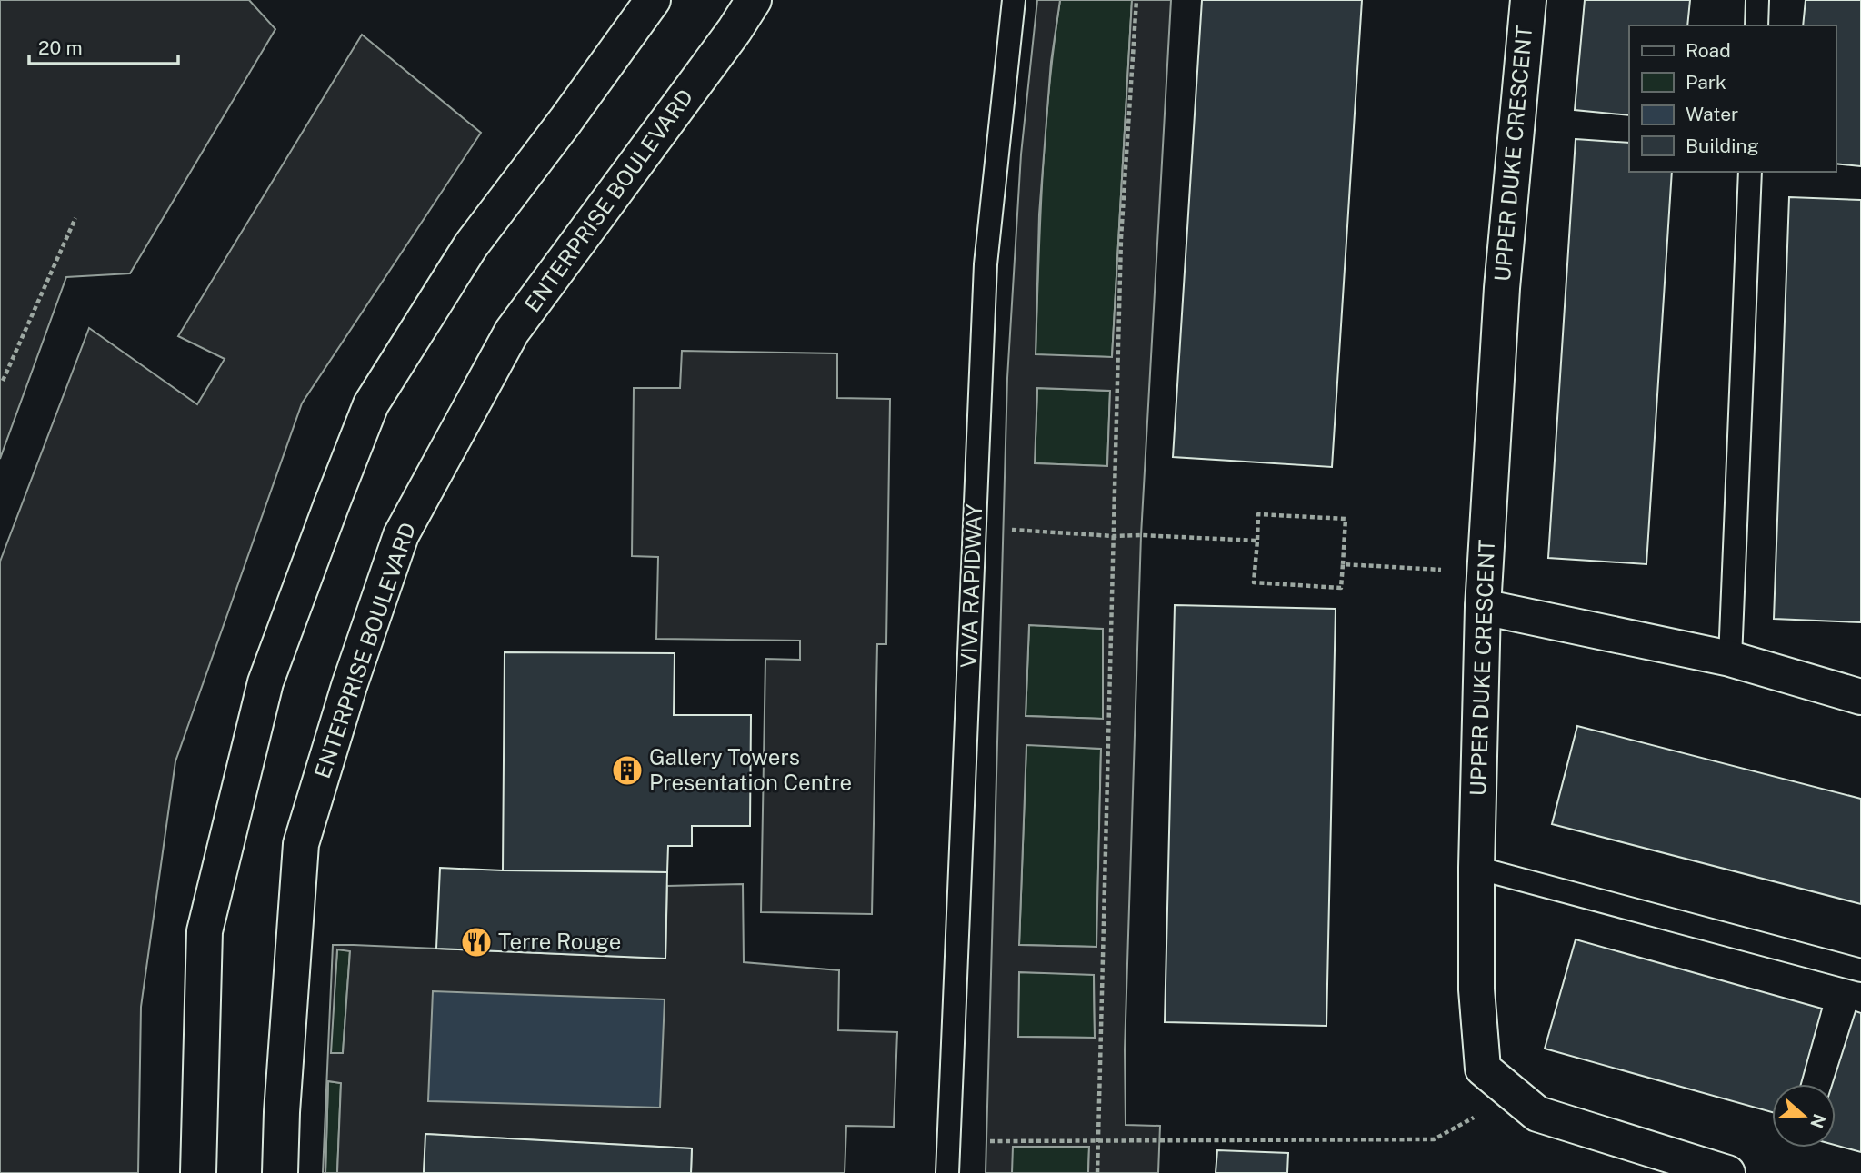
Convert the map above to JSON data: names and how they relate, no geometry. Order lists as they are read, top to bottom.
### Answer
{
  "streets": {
    "main road": ["UPPER DUKE CRESCENT", "ENTERPRISE BOULEVARD"],
    "lane": ["VIVA RAPIDWAY"]
  },
  "places": {
    "building": ["Gallery Towers Presentation Centre"],
    "restaurant": ["Terre Rouge"]
  },
  "legend": [
    "Road",
    "Park",
    "Water",
    "Building"
  ],
  "scale_bar": "20 m",
  "north": "right"
}
